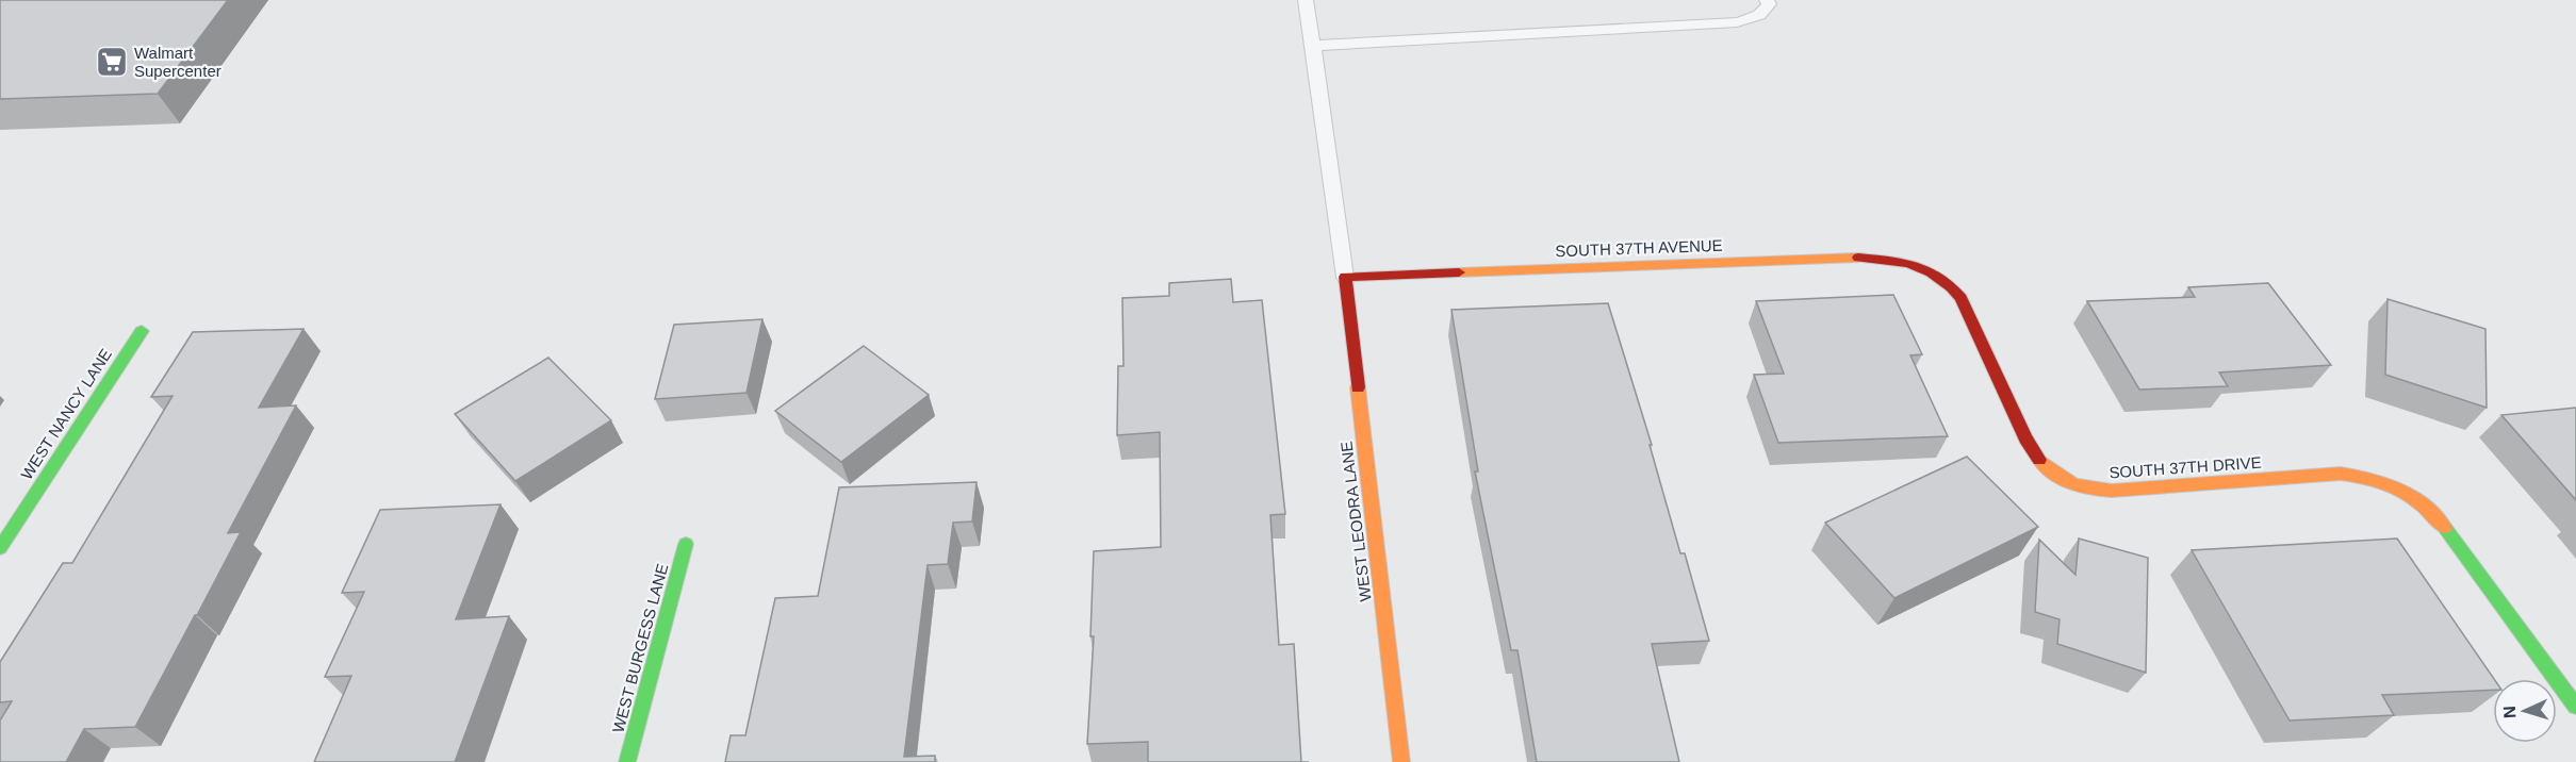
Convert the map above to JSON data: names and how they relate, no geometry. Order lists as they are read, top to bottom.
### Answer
{
  "streets": {
    "street": [
      "SOUTH 37TH AVENUE",
      "WEST NANCY LANE",
      "SOUTH 37TH DRIVE",
      "WEST LEODRA LANE",
      "WEST BURGESS LANE"
    ]
  },
  "crossings": [
    ["SOUTH 37TH AVENUE", "SOUTH 37TH DRIVE"],
    ["SOUTH 37TH AVENUE", "WEST LEODRA LANE"]
  ],
  "places": {
    "supermarket": ["Walmart Supercenter"]
  },
  "north": "left"
}
